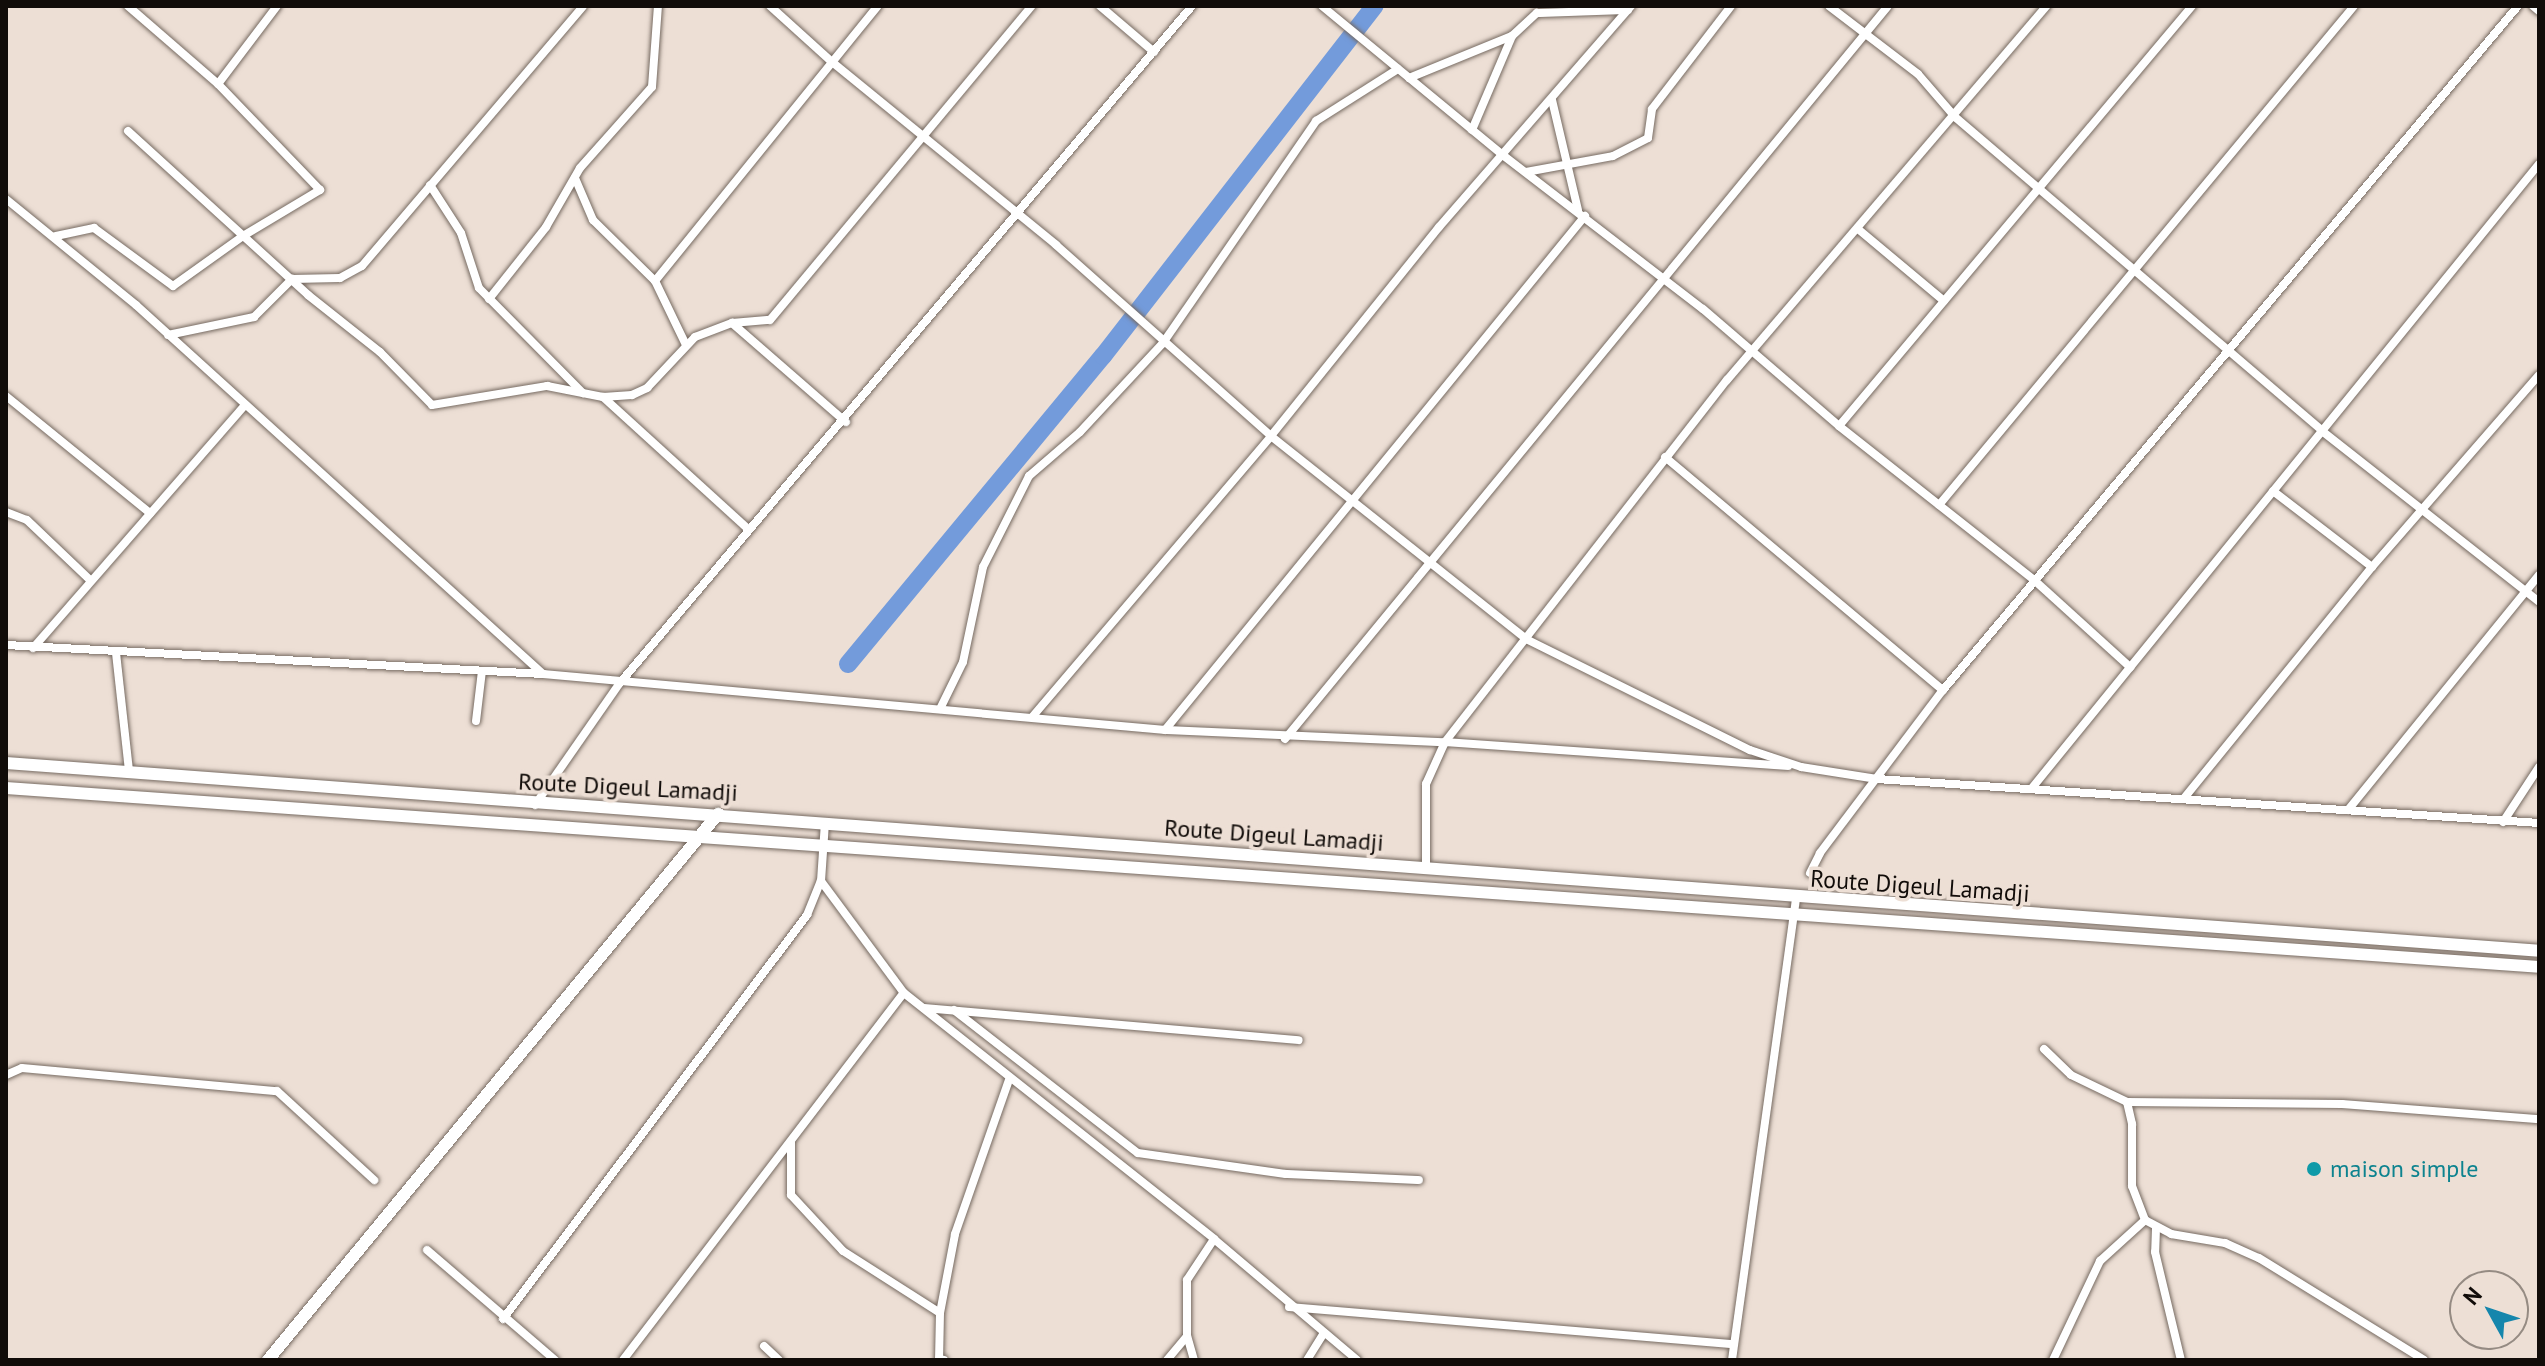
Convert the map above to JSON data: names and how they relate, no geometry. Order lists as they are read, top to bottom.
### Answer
{
  "streets": {
    "main road": ["Route Digeul Lamadji"]
  },
  "places": ["maison simple"],
  "north": "top left"
}
